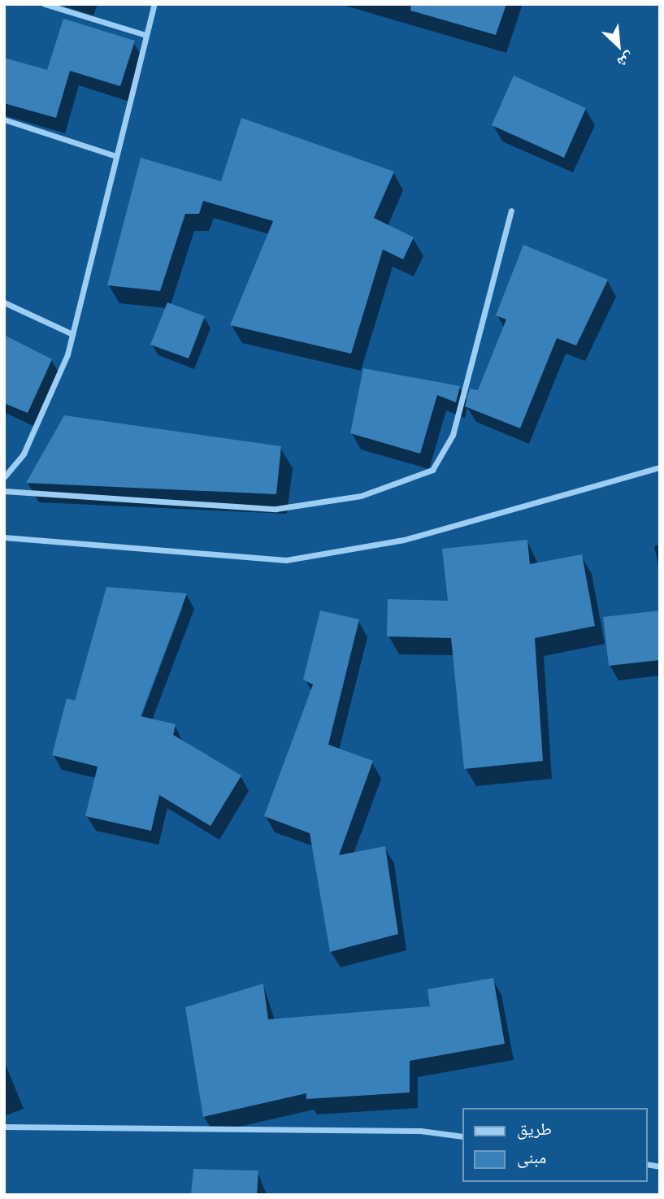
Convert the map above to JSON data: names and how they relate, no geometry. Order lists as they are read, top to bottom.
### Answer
{
  "legend": ["طريق", "مبنى"],
  "north": "bottom right"
}
